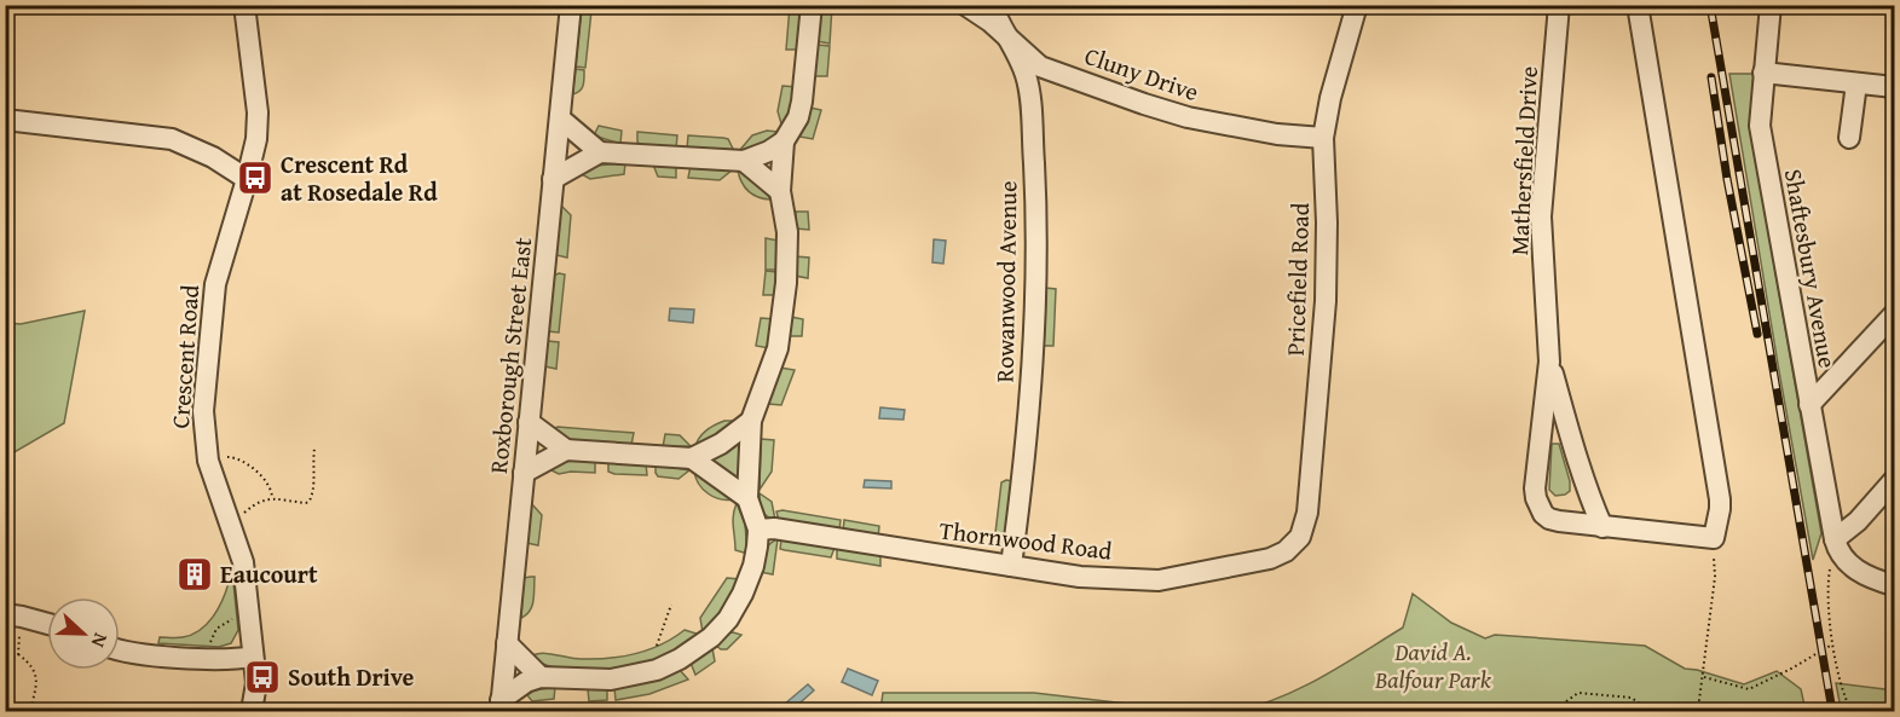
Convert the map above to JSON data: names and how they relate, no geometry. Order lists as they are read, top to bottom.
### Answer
{
  "streets": {
    "street": [
      "Cluny Drive",
      "Mathersfield Drive",
      "Shaftesbury Avenue",
      "Pricefield Road",
      "Rowanwood Avenue",
      "Roxborough Street East",
      "Crescent Road",
      "Thornwood Road"
    ]
  },
  "crossings": [
    ["Cluny Drive", "Pricefield Road"],
    ["Cluny Drive", "Rowanwood Avenue"],
    ["Pricefield Road", "Thornwood Road"],
    ["Rowanwood Avenue", "Thornwood Road"],
    ["Roxborough Street East", "Thornwood Road"]
  ],
  "parks": ["David A. Balfour Park"],
  "places": {
    "bus stop": ["Crescent Rd at Rosedale Rd", "South Drive"],
    "building": ["Eaucourt"]
  },
  "north": "right"
}
